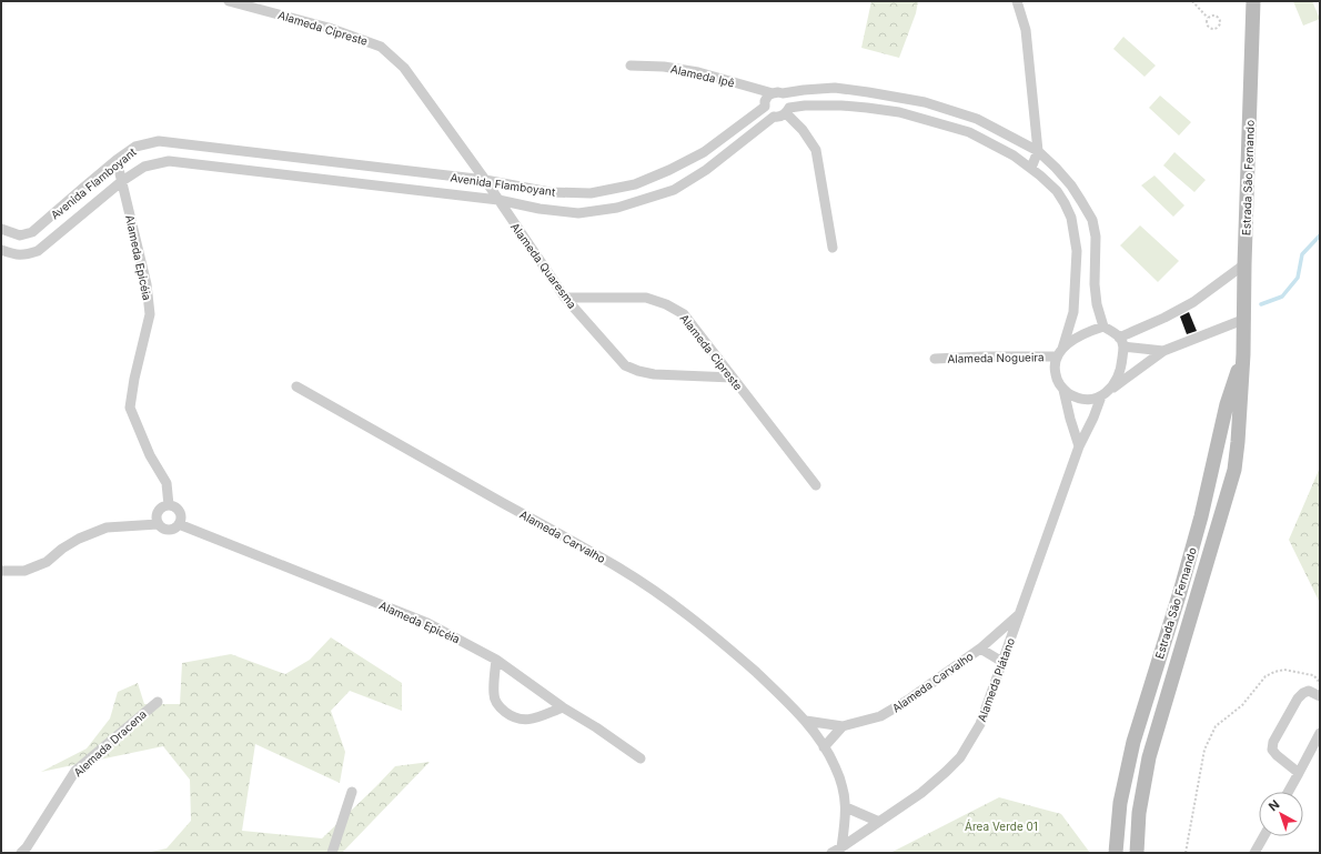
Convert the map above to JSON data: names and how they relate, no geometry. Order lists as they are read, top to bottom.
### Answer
{
  "streets": {
    "main road": ["Estrada São Fernando"],
    "street": [
      "Alameda Cipreste",
      "Alameda Ipê",
      "Avenida Flamboyant",
      "Alameda Epicéia",
      "Alameda Quaresma",
      "Alameda Nogueira",
      "Alameda Carvalho",
      "Alameda Plátano",
      "Alemada Dracena"
    ]
  },
  "crossings": [
    ["Alameda Cipreste", "Avenida Flamboyant"],
    ["Alameda Cipreste", "Alameda Quaresma"],
    ["Alameda Ipê", "Avenida Flamboyant"],
    ["Avenida Flamboyant", "Alameda Epicéia"],
    ["Avenida Flamboyant", "Alameda Quaresma"],
    ["Avenida Flamboyant", "Alameda Nogueira"],
    ["Avenida Flamboyant", "Alameda Plátano"],
    ["Alameda Nogueira", "Alameda Plátano"],
    ["Alameda Carvalho", "Alameda Plátano"]
  ],
  "parks": ["Área Verde 01"],
  "north": "top left"
}
